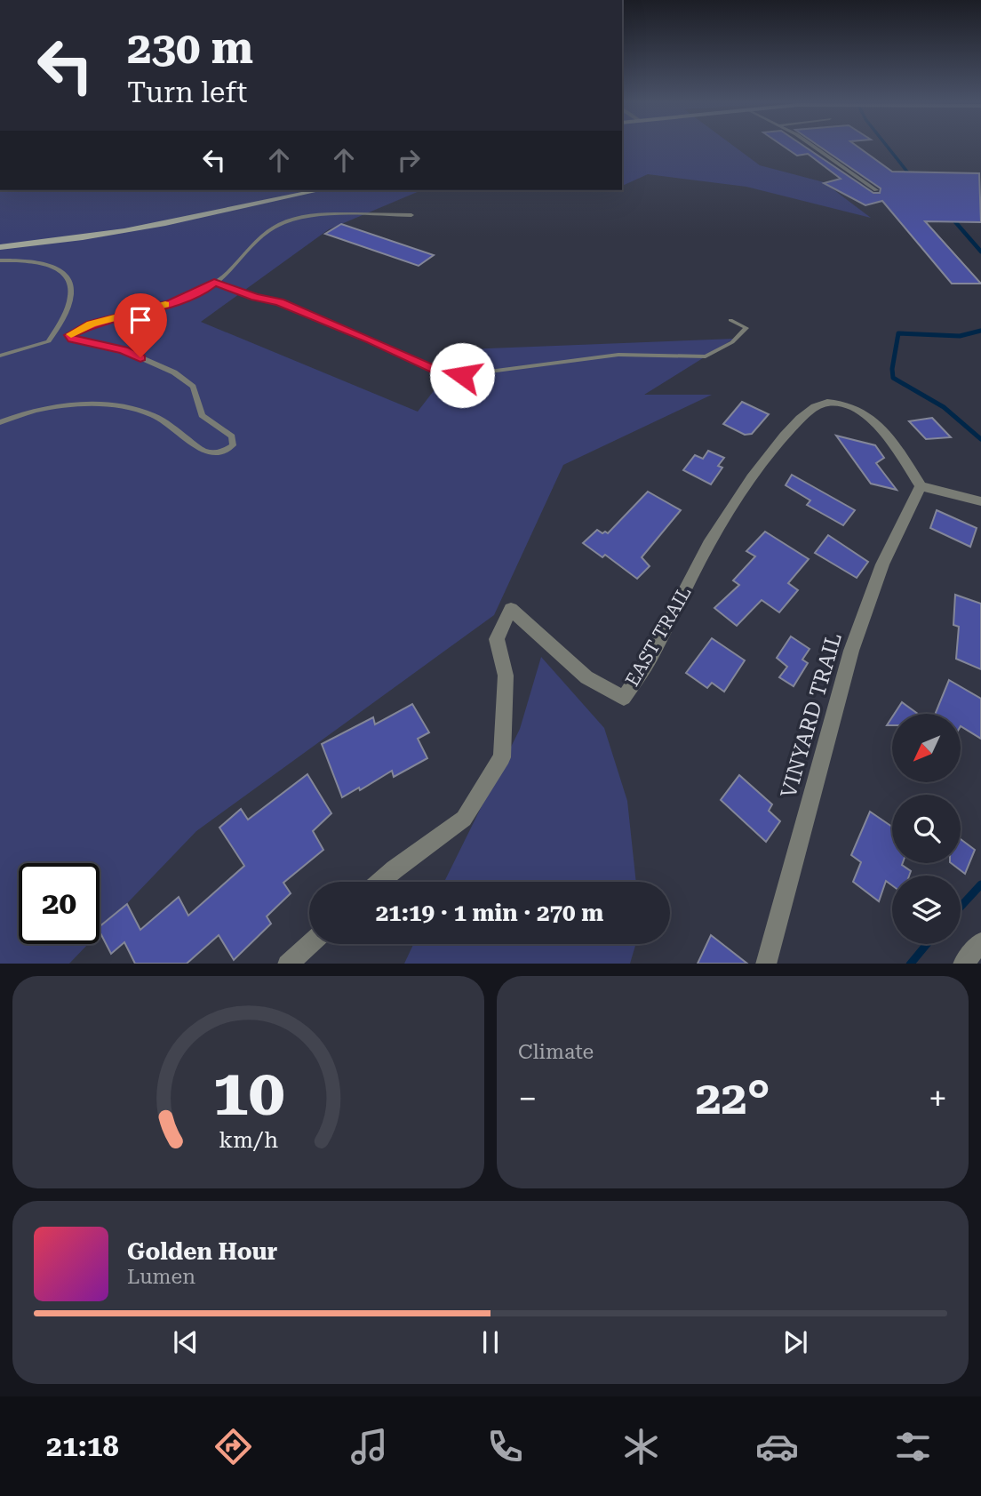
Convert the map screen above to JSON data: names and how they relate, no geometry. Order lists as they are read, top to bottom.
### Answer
{
  "streets": {
    "street": ["EAST TRAIL", "VINYARD TRAIL"]
  },
  "crossings": [
    ["EAST TRAIL", "VINYARD TRAIL"]
  ],
  "north": "bottom left",
  "page": {
    "turn": ["230 m", "Turn left"],
    "limit": "20",
    "trip": "21:19 · 1 min · 270 m",
    "tile": "Climate",
    "heat": ["−", "22°", "+"],
    "song": ["Golden Hour", "Lumen"],
    "tabs": "21:18",
    "gauge": ["10", "km/h"]
  }
}
